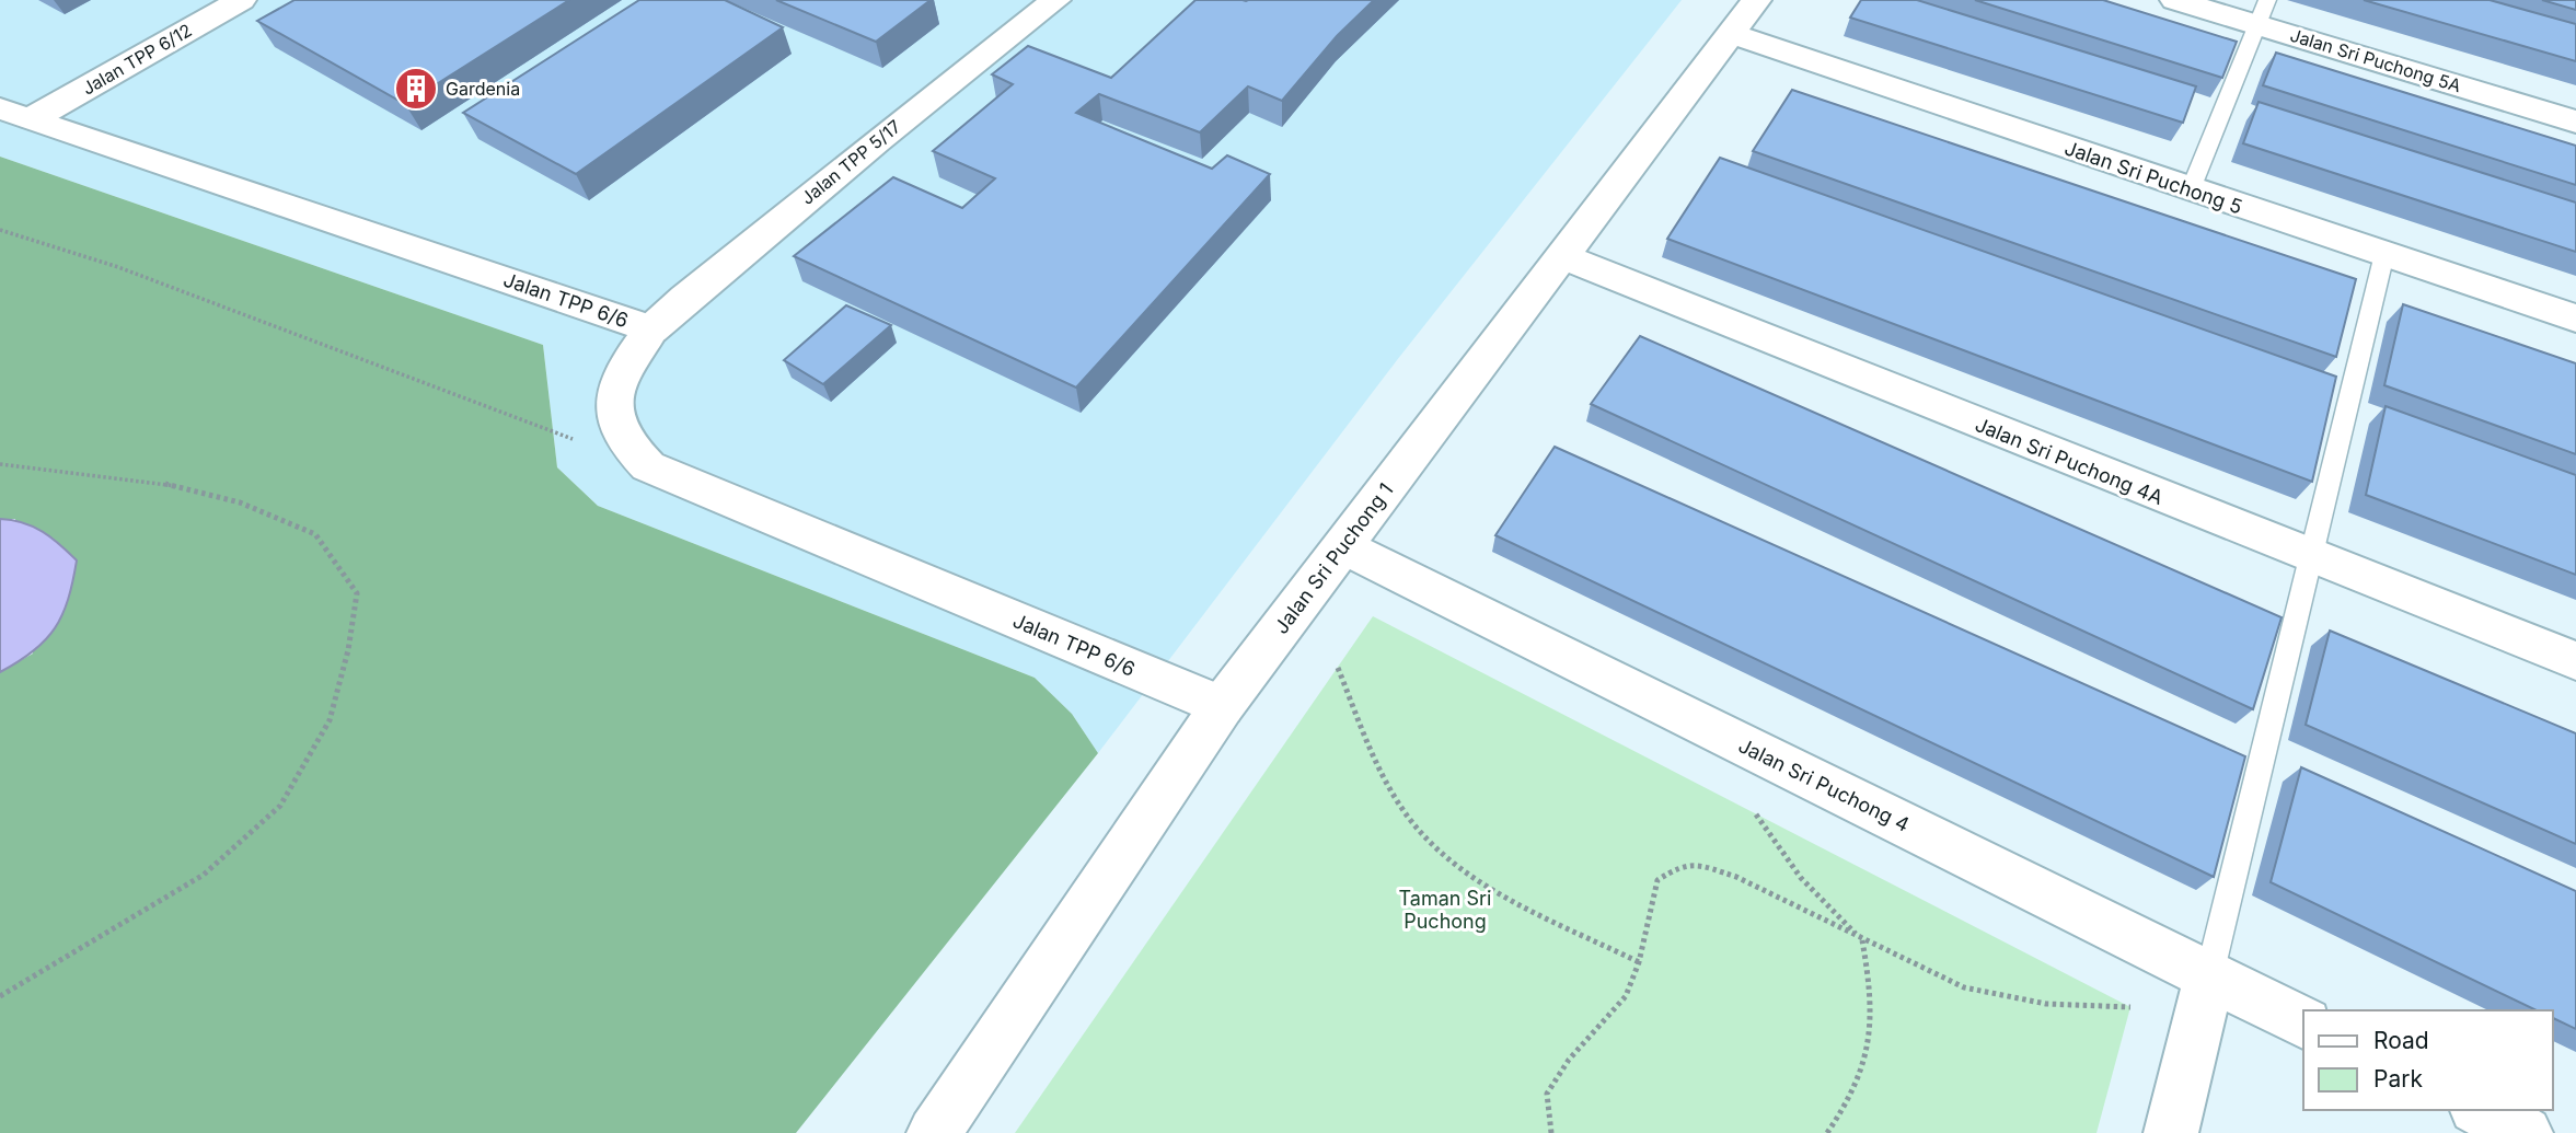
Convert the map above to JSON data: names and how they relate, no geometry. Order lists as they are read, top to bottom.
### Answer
{
  "streets": {
    "street": [
      "Jalan TPP 6/12",
      "Jalan Sri Puchong 5A",
      "Jalan TPP 5/17",
      "Jalan Sri Puchong 5",
      "Jalan TPP 6/6",
      "Jalan Sri Puchong 4A",
      "Jalan Sri Puchong 1",
      "Jalan Sri Puchong 4"
    ]
  },
  "crossings": [
    ["Jalan TPP 6/12", "Jalan TPP 6/6"],
    ["Jalan TPP 5/17", "Jalan TPP 6/6"],
    ["Jalan Sri Puchong 5", "Jalan Sri Puchong 1"],
    ["Jalan TPP 6/6", "Jalan Sri Puchong 1"],
    ["Jalan Sri Puchong 4A", "Jalan Sri Puchong 1"],
    ["Jalan Sri Puchong 1", "Jalan Sri Puchong 4"]
  ],
  "parks": ["Taman Sri Puchong"],
  "places": {
    "building": ["Gardenia"]
  },
  "legend": ["Road", "Park"]
}
